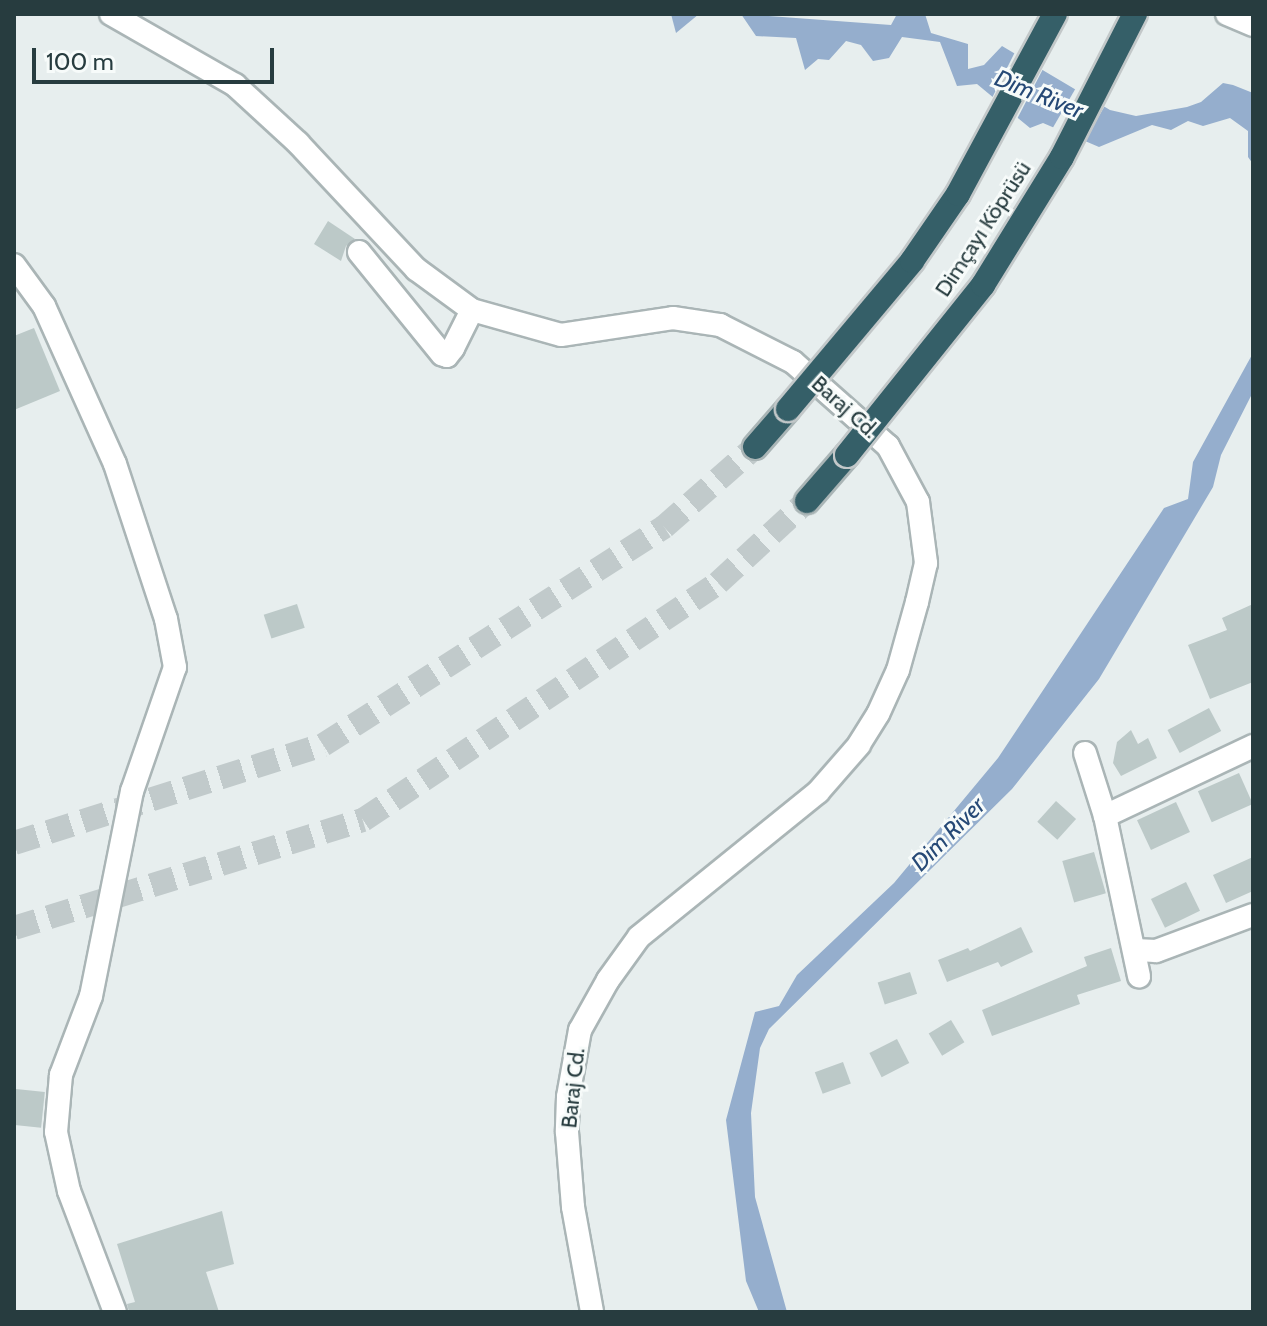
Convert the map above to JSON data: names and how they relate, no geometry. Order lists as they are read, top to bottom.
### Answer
{
  "streets": {
    "highway": ["Dimçayı Köprüsü"],
    "street": ["Baraj Cd."]
  },
  "water": ["Dim River"],
  "scale_bar": "100 m"
}
